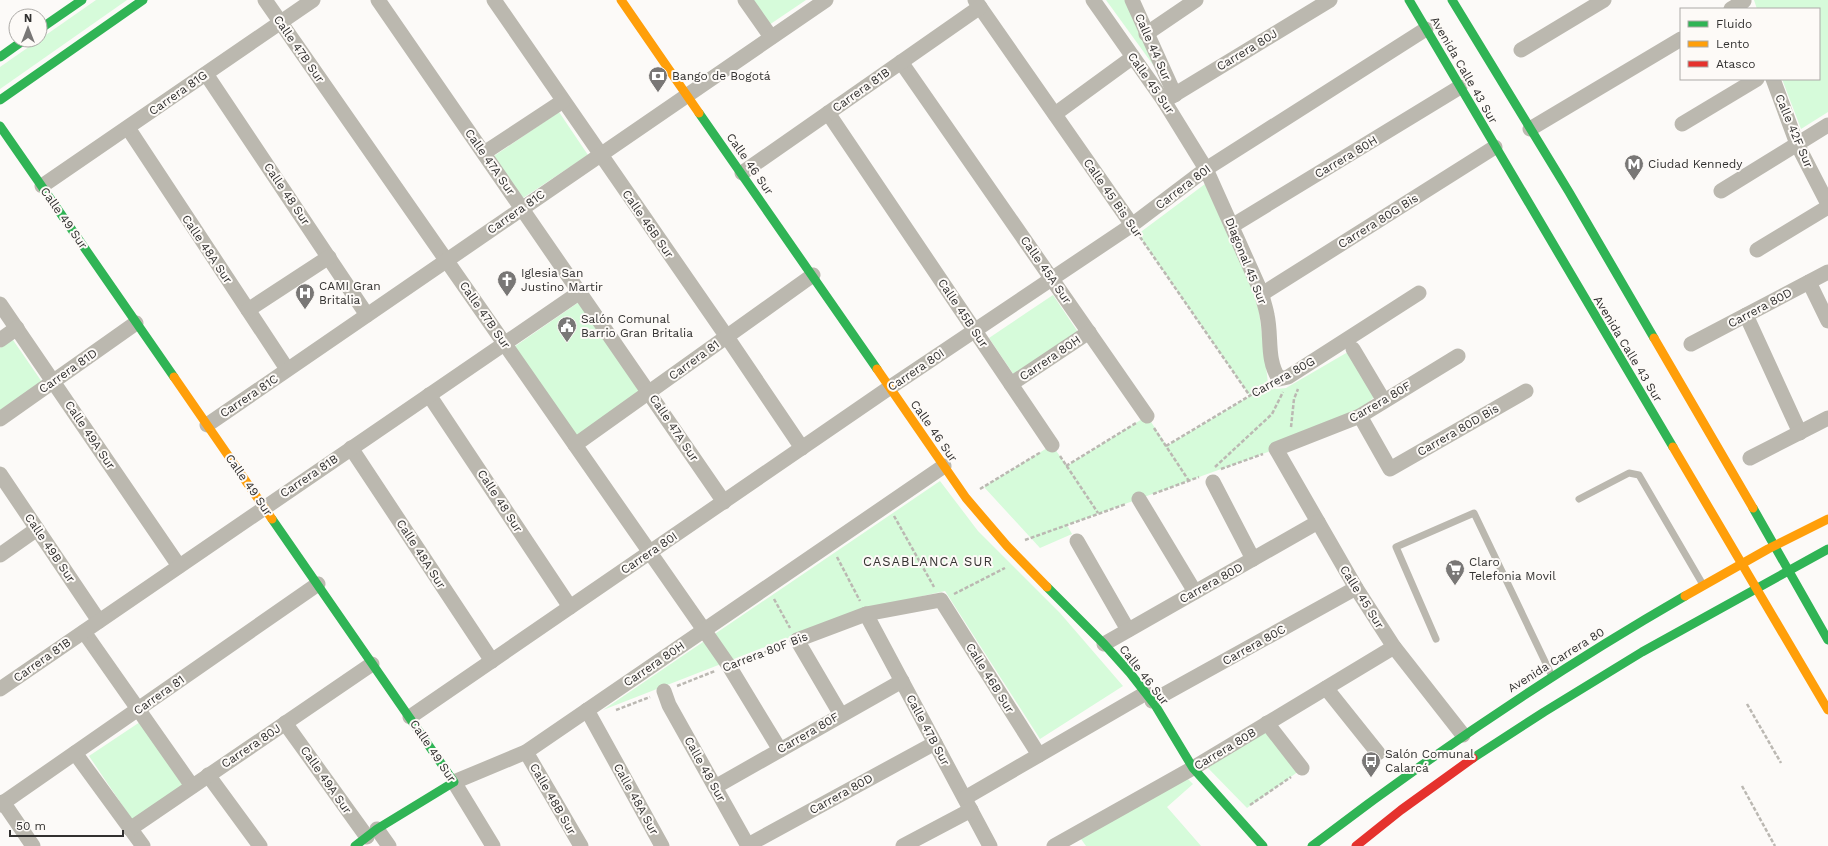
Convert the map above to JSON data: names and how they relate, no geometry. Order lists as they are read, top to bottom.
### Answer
{
  "streets": {
    "main road": [
      "Avenida Calle 43 Sur",
      "Carrera 80H",
      "Calle 46 Sur",
      "Calle 49 Sur",
      "Avenida Carrera 80"
    ],
    "street": [
      "Calle 44 Sur",
      "Calle 47B Sur",
      "Carrera 80J",
      "Calle 45 Sur",
      "Carrera 81B",
      "Carrera 81G",
      "Calle 42F Sur",
      "Calle 47A Sur",
      "Carrera 80I",
      "Calle 48 Sur",
      "Calle 45 Bis Sur",
      "Carrera 81C",
      "Carrera 80G Bis",
      "Calle 46B Sur",
      "Calle 48A Sur",
      "Diagonal 45 Sur",
      "Calle 45A Sur",
      "Carrera 80D",
      "Calle 45B Sur",
      "Carrera 81",
      "Carrera 81D",
      "Carrera 80G",
      "Carrera 80F",
      "Carrera 80D Bis",
      "Calle 49A Sur",
      "Calle 49B Sur",
      "Carrera 80C",
      "Carrera 80F Bis",
      "Carrera 80B",
      "Calle 48B Sur"
    ]
  },
  "crossings": [
    ["Calle 44 Sur", "Carrera 80J"],
    ["Calle 44 Sur", "Calle 45 Sur"],
    ["Calle 47B Sur", "Carrera 81B"],
    ["Calle 47B Sur", "Carrera 81G"],
    ["Calle 47B Sur", "Carrera 80H"],
    ["Calle 47B Sur", "Carrera 80I"],
    ["Calle 47B Sur", "Carrera 81C"],
    ["Calle 47B Sur", "Carrera 80D"],
    ["Calle 47B Sur", "Carrera 81"],
    ["Calle 47B Sur", "Carrera 80F"],
    ["Calle 47B Sur", "Carrera 80C"],
    ["Calle 47B Sur", "Carrera 80F Bis"],
    ["Carrera 80J", "Calle 45 Sur"],
    ["Carrera 80J", "Calle 49 Sur"],
    ["Carrera 80J", "Calle 49A Sur"],
    ["Avenida Calle 43 Sur", "Carrera 80H"],
    ["Avenida Calle 43 Sur", "Carrera 80I"],
    ["Avenida Calle 43 Sur", "Carrera 80G Bis"],
    ["Avenida Calle 43 Sur", "Avenida Carrera 80"],
    ["Calle 45 Sur", "Carrera 80I"],
    ["Calle 45 Sur", "Diagonal 45 Sur"],
    ["Calle 45 Sur", "Carrera 80D"],
    ["Calle 45 Sur", "Carrera 80F"],
    ["Calle 45 Sur", "Carrera 80C"],
    ["Calle 45 Sur", "Avenida Carrera 80"],
    ["Calle 45 Sur", "Carrera 80B"],
    ["Carrera 81B", "Calle 47A Sur"],
    ["Carrera 81B", "Calle 46 Sur"],
    ["Carrera 81B", "Calle 48 Sur"],
    ["Carrera 81B", "Calle 45 Bis Sur"],
    ["Carrera 81B", "Calle 49 Sur"],
    ["Carrera 81B", "Calle 48A Sur"],
    ["Carrera 81B", "Calle 45A Sur"],
    ["Carrera 81B", "Calle 45B Sur"],
    ["Carrera 81B", "Calle 49A Sur"],
    ["Carrera 81B", "Calle 49B Sur"],
    ["Carrera 81G", "Calle 48 Sur"],
    ["Carrera 81G", "Calle 49 Sur"],
    ["Carrera 81G", "Calle 48A Sur"],
    ["Carrera 80H", "Calle 46 Sur"],
    ["Carrera 80H", "Calle 49 Sur"],
    ["Carrera 80H", "Calle 48A Sur"],
    ["Carrera 80H", "Diagonal 45 Sur"],
    ["Carrera 80H", "Calle 45A Sur"],
    ["Carrera 80H", "Calle 45B Sur"],
    ["Carrera 80H", "Calle 49A Sur"],
    ["Carrera 80H", "Carrera 80F Bis"],
    ["Carrera 80H", "Calle 48B Sur"],
    ["Calle 47A Sur", "Carrera 80I"],
    ["Calle 47A Sur", "Carrera 81C"],
    ["Calle 47A Sur", "Carrera 81"],
    ["Calle 46 Sur", "Carrera 80I"],
    ["Calle 46 Sur", "Carrera 81C"],
    ["Calle 46 Sur", "Carrera 80D"],
    ["Calle 46 Sur", "Carrera 81"],
    ["Calle 46 Sur", "Carrera 80C"],
    ["Calle 46 Sur", "Carrera 80B"],
    ["Carrera 80I", "Calle 48 Sur"],
    ["Carrera 80I", "Calle 45 Bis Sur"],
    ["Carrera 80I", "Calle 49 Sur"],
    ["Carrera 80I", "Calle 46B Sur"],
    ["Carrera 80I", "Calle 48A Sur"],
    ["Carrera 80I", "Diagonal 45 Sur"],
    ["Carrera 80I", "Calle 45A Sur"],
    ["Carrera 80I", "Calle 45B Sur"],
    ["Calle 48 Sur", "Carrera 81C"],
    ["Calle 48 Sur", "Carrera 80D"],
    ["Calle 48 Sur", "Carrera 80F"],
    ["Calle 48 Sur", "Carrera 80F Bis"],
    ["Calle 45 Bis Sur", "Carrera 80G"],
    ["Carrera 81C", "Calle 49 Sur"],
    ["Carrera 81C", "Calle 46B Sur"],
    ["Carrera 81C", "Calle 48A Sur"],
    ["Calle 49 Sur", "Carrera 81"],
    ["Calle 49 Sur", "Carrera 81D"],
    ["Carrera 80G Bis", "Diagonal 45 Sur"],
    ["Calle 46B Sur", "Carrera 81"],
    ["Calle 46B Sur", "Carrera 80C"],
    ["Calle 46B Sur", "Carrera 80F Bis"],
    ["Calle 48A Sur", "Carrera 80F Bis"],
    ["Diagonal 45 Sur", "Carrera 80G"],
    ["Carrera 81D", "Calle 49A Sur"],
    ["Carrera 80F", "Carrera 80D Bis"]
  ],
  "districts": ["CASABLANCA SUR"],
  "places": {
    "bank": ["Bango de Bogotá"],
    "metro station": ["Ciudad Kennedy"],
    "church": ["Iglesia San Justino Martir"],
    "hospital": ["CAMI Gran Britalia"],
    "public building": ["Salón Comunal Barrio Gran Britalia"],
    "supermarket": ["Claro Telefonia Movil"],
    "bus stop": ["Salón Comunal Calarcá"]
  },
  "legend": ["Fluido", "Lento", "Atasco"],
  "scale_bar": "50 m",
  "north": "top"
}
